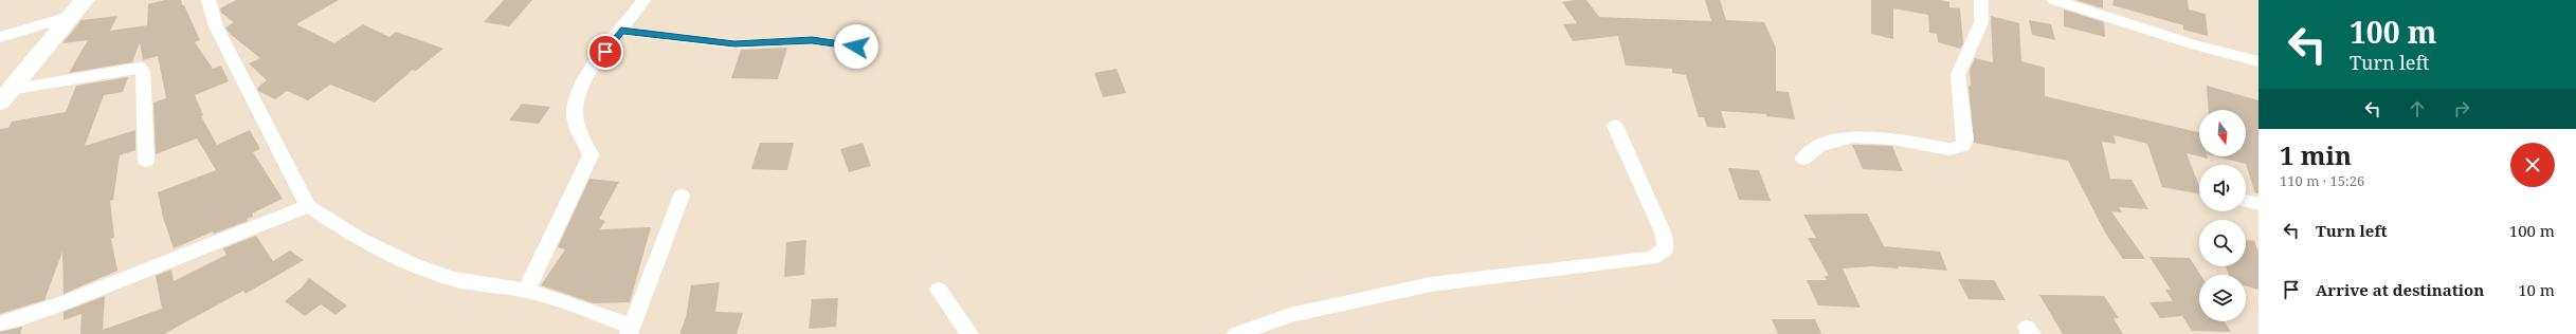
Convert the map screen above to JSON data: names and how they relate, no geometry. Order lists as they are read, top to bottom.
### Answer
{
  "north": "bottom",
  "page": {
    "turn": ["100 m", "Turn left"],
    "heading": ["1 min", "110 m · 15:26"],
    "list": [
      {
        "name": "Turn left",
        "value": "100 m"
      },
      {
        "name": "Arrive at destination",
        "value": "10 m"
      }
    ]
  }
}
